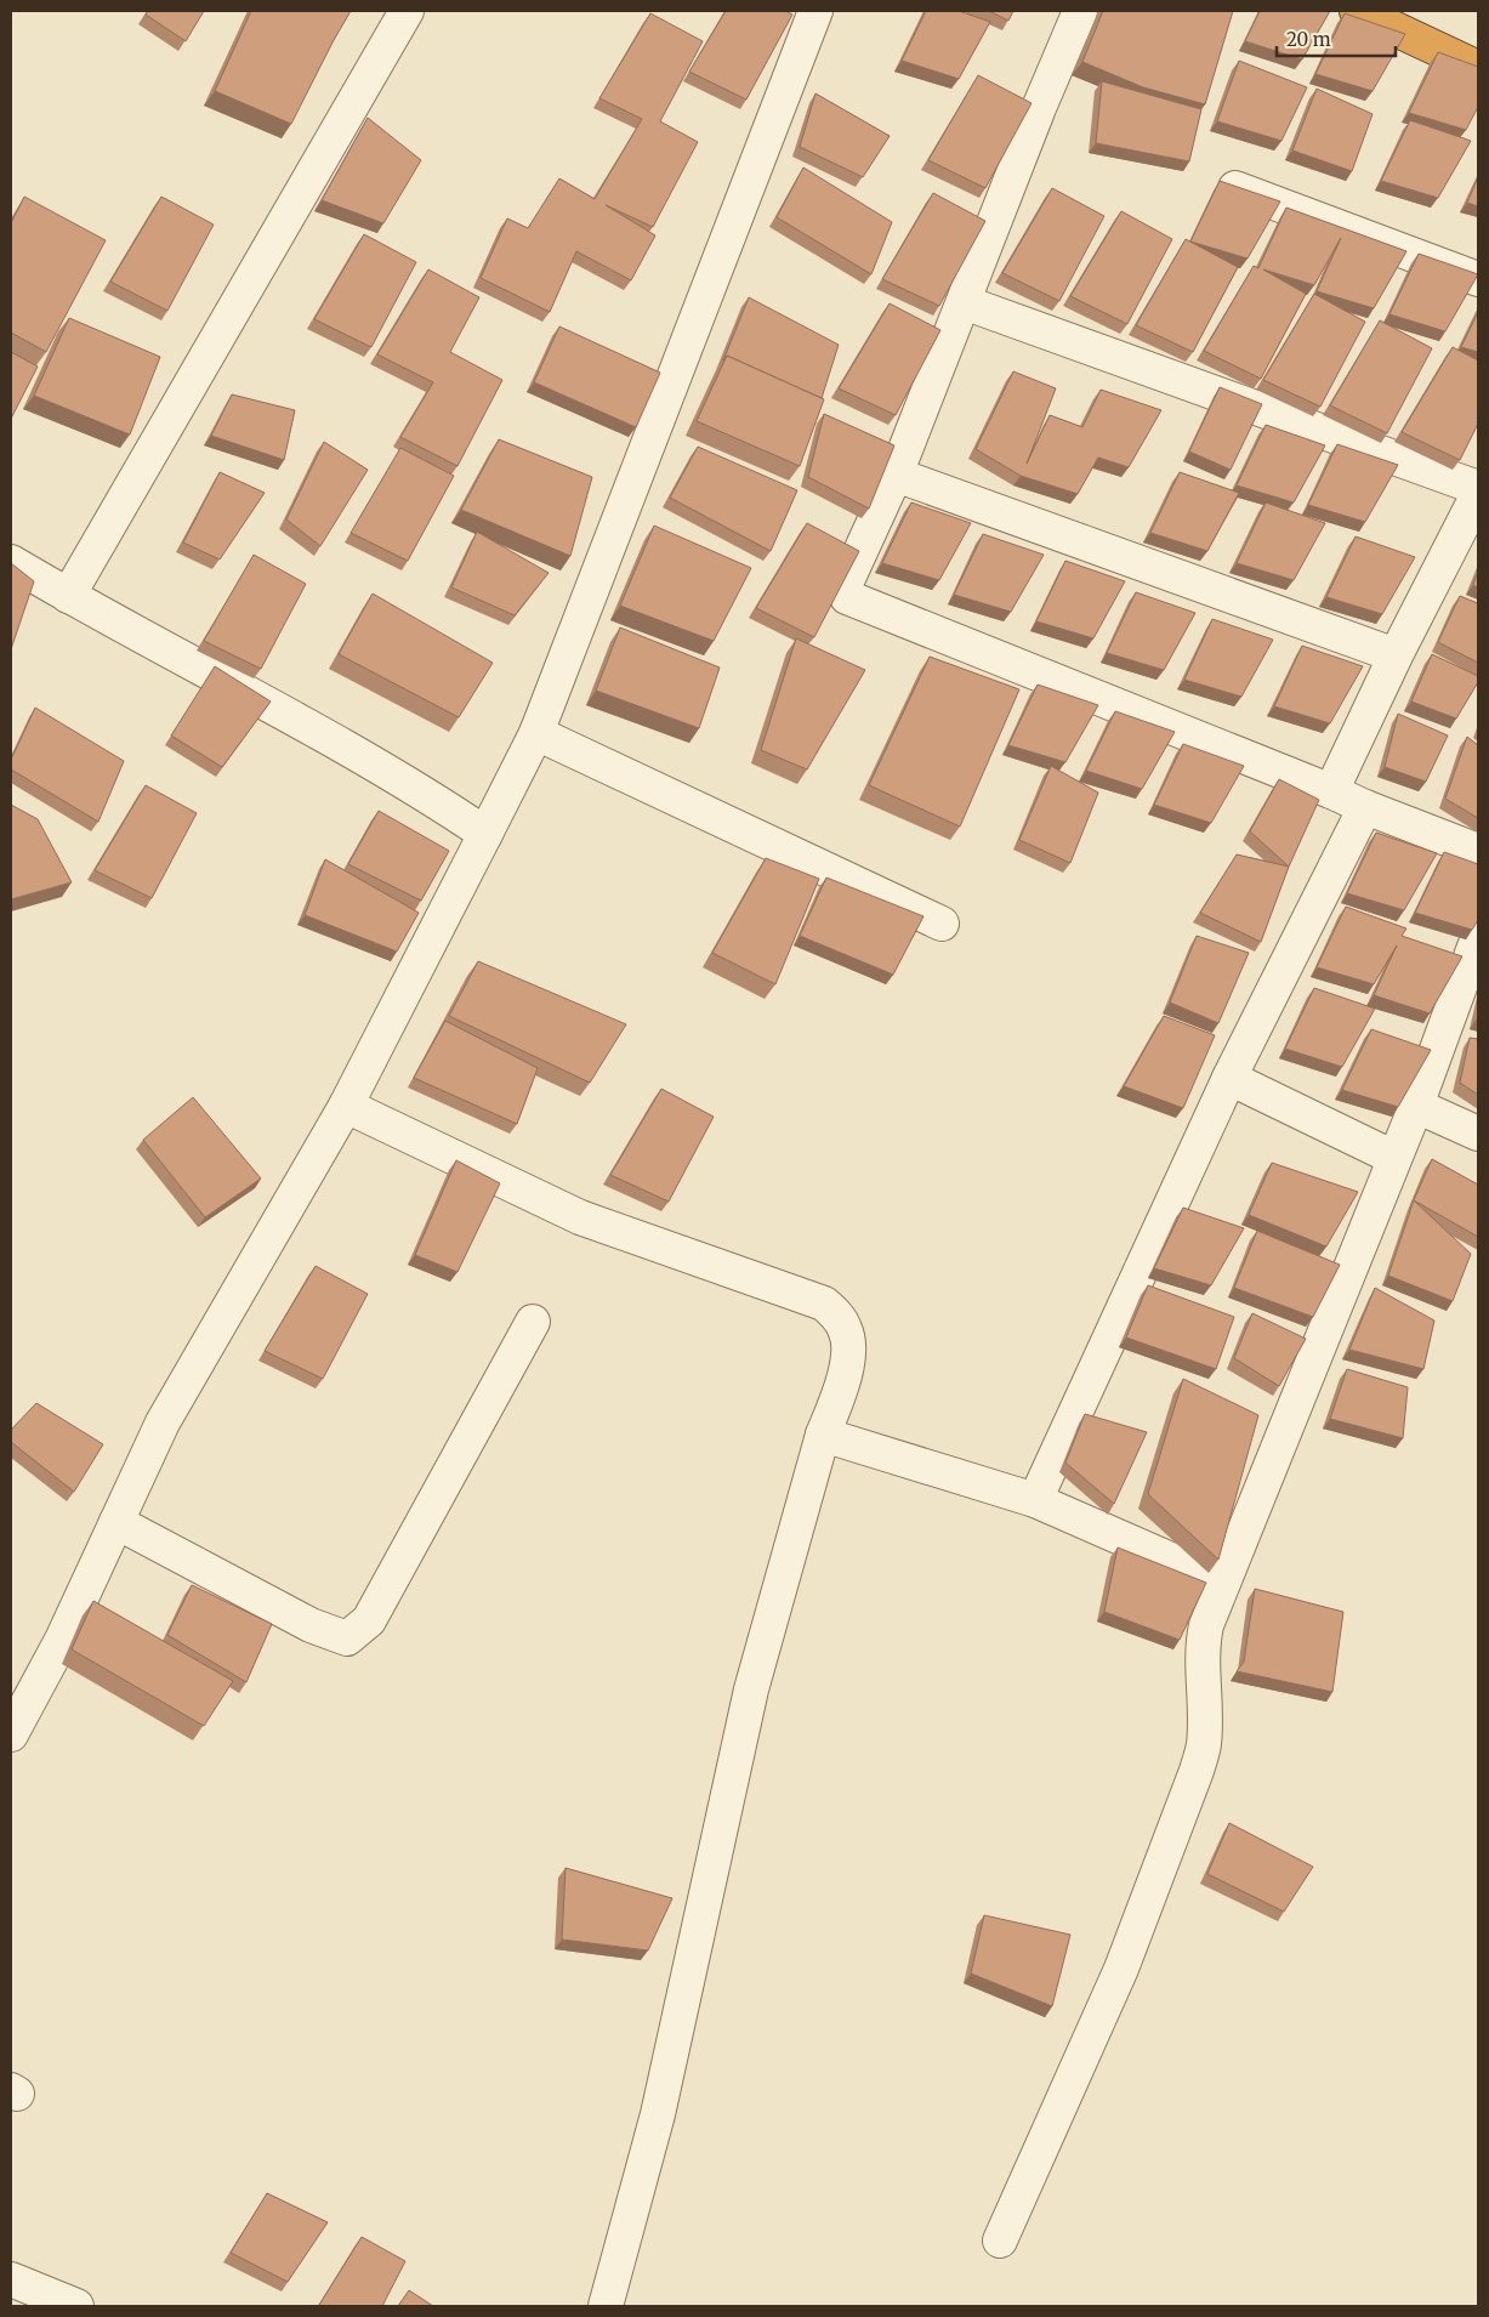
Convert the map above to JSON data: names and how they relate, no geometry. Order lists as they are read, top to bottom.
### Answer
{
  "scale_bar": "20 m"
}
